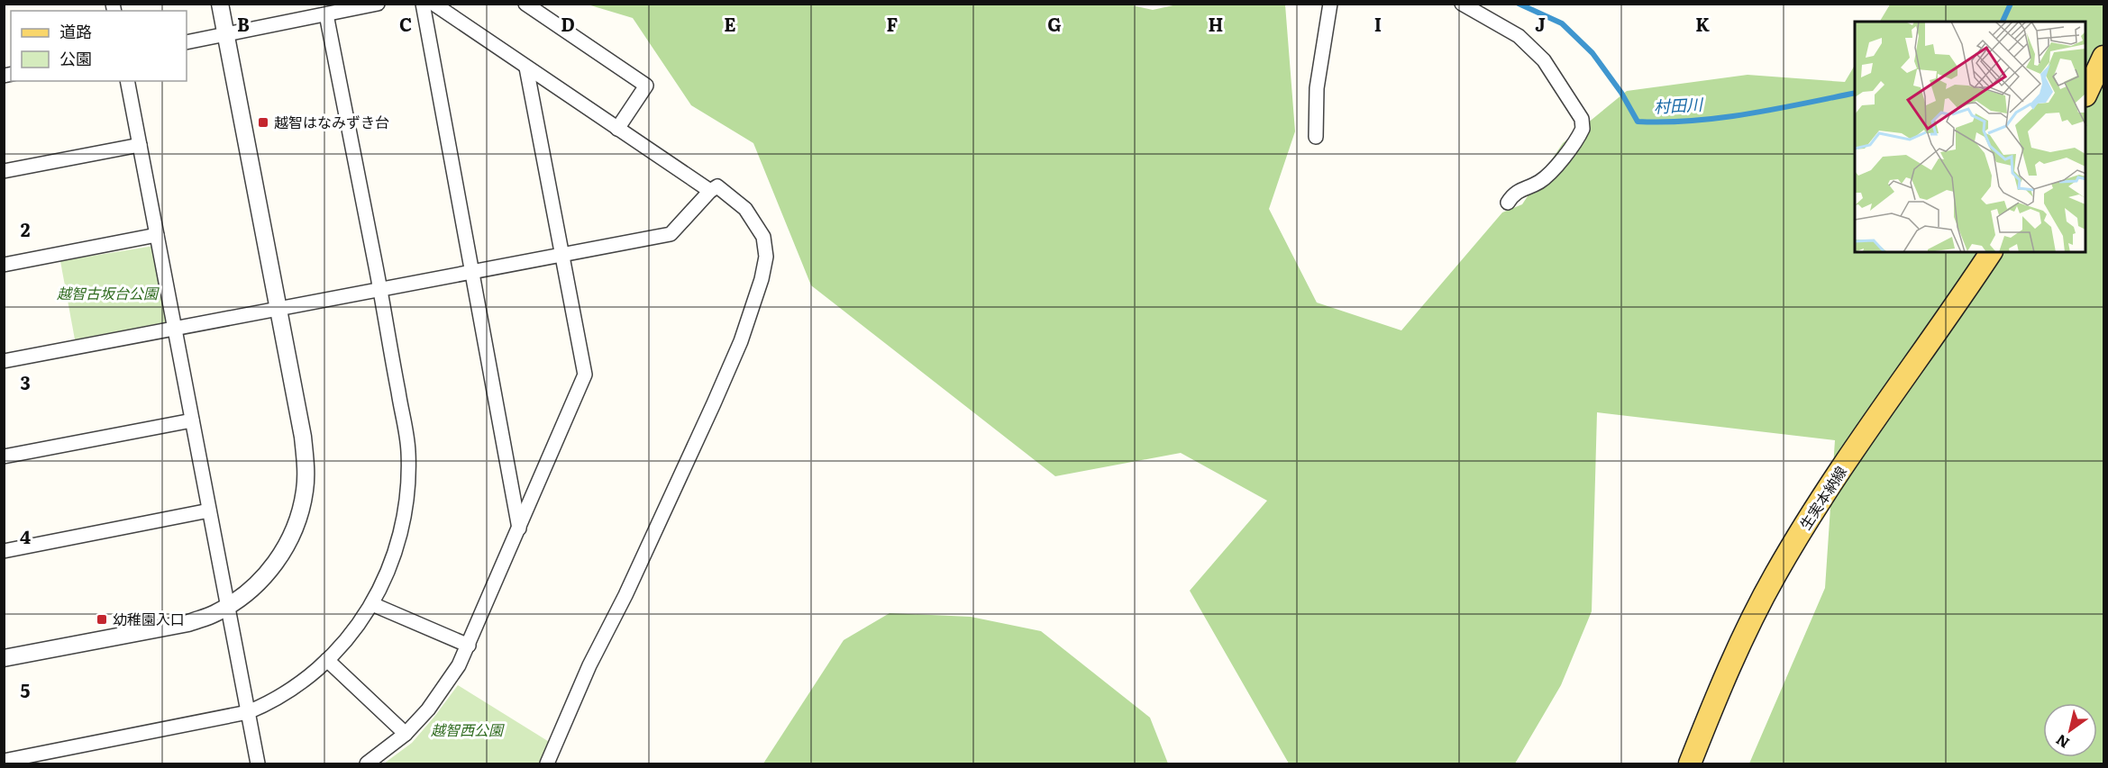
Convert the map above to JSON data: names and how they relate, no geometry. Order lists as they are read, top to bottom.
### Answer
{
  "streets": {
    "main road": ["生実本納線"]
  },
  "water": ["村田川"],
  "parks": ["越智古坂台公園", "越智西公園"],
  "places": {
    "transit": ["越智はなみずき台", "幼稚園入口"]
  },
  "legend": ["道路", "公園"],
  "north": "bottom left",
  "grid": {
    "columns": [
      "B",
      "C",
      "D",
      "E",
      "F",
      "G",
      "H",
      "I",
      "J",
      "K"
    ],
    "rows": [
      "2",
      "3",
      "4",
      "5"
    ]
  }
}
